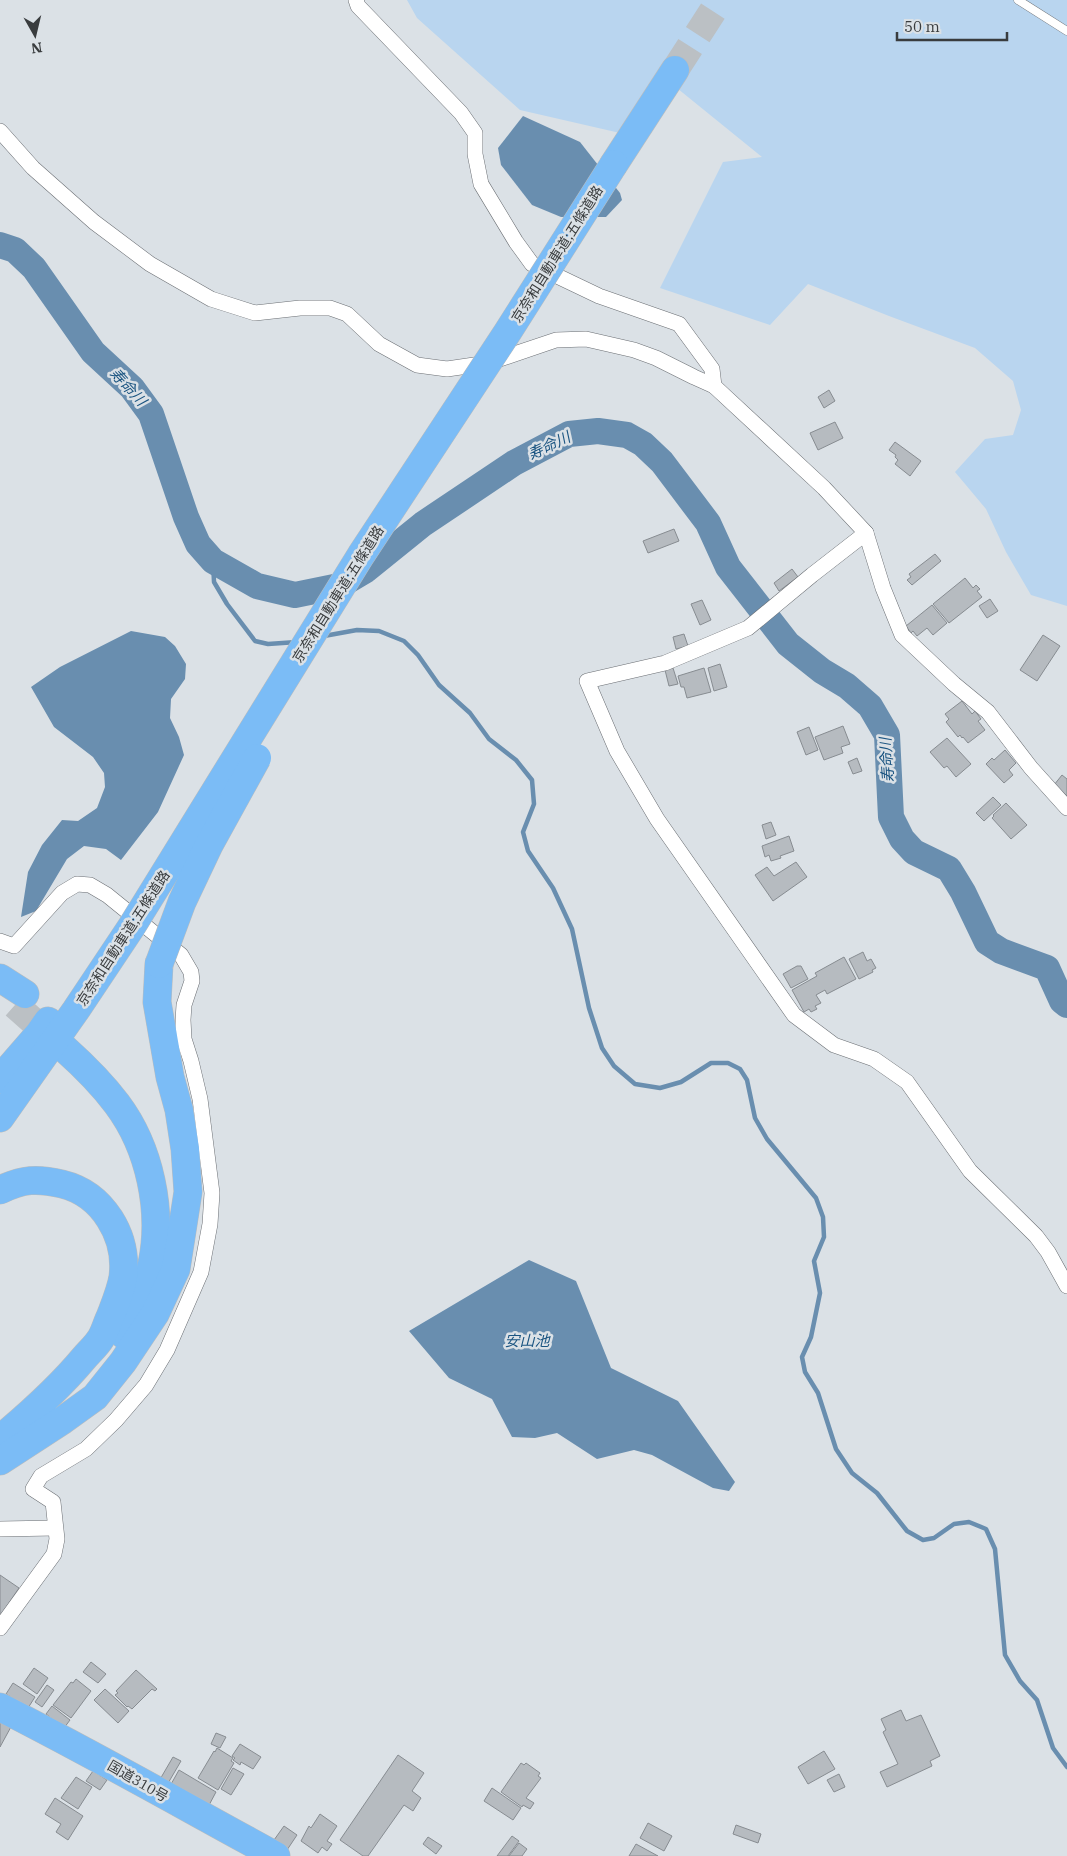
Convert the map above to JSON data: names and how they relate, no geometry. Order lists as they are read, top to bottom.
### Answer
{
  "streets": {
    "highway": ["京奈和自動車道;五條道路", "国道310号"]
  },
  "water": ["寿命川", "安山池"],
  "scale_bar": "50 m",
  "north": "bottom"
}
